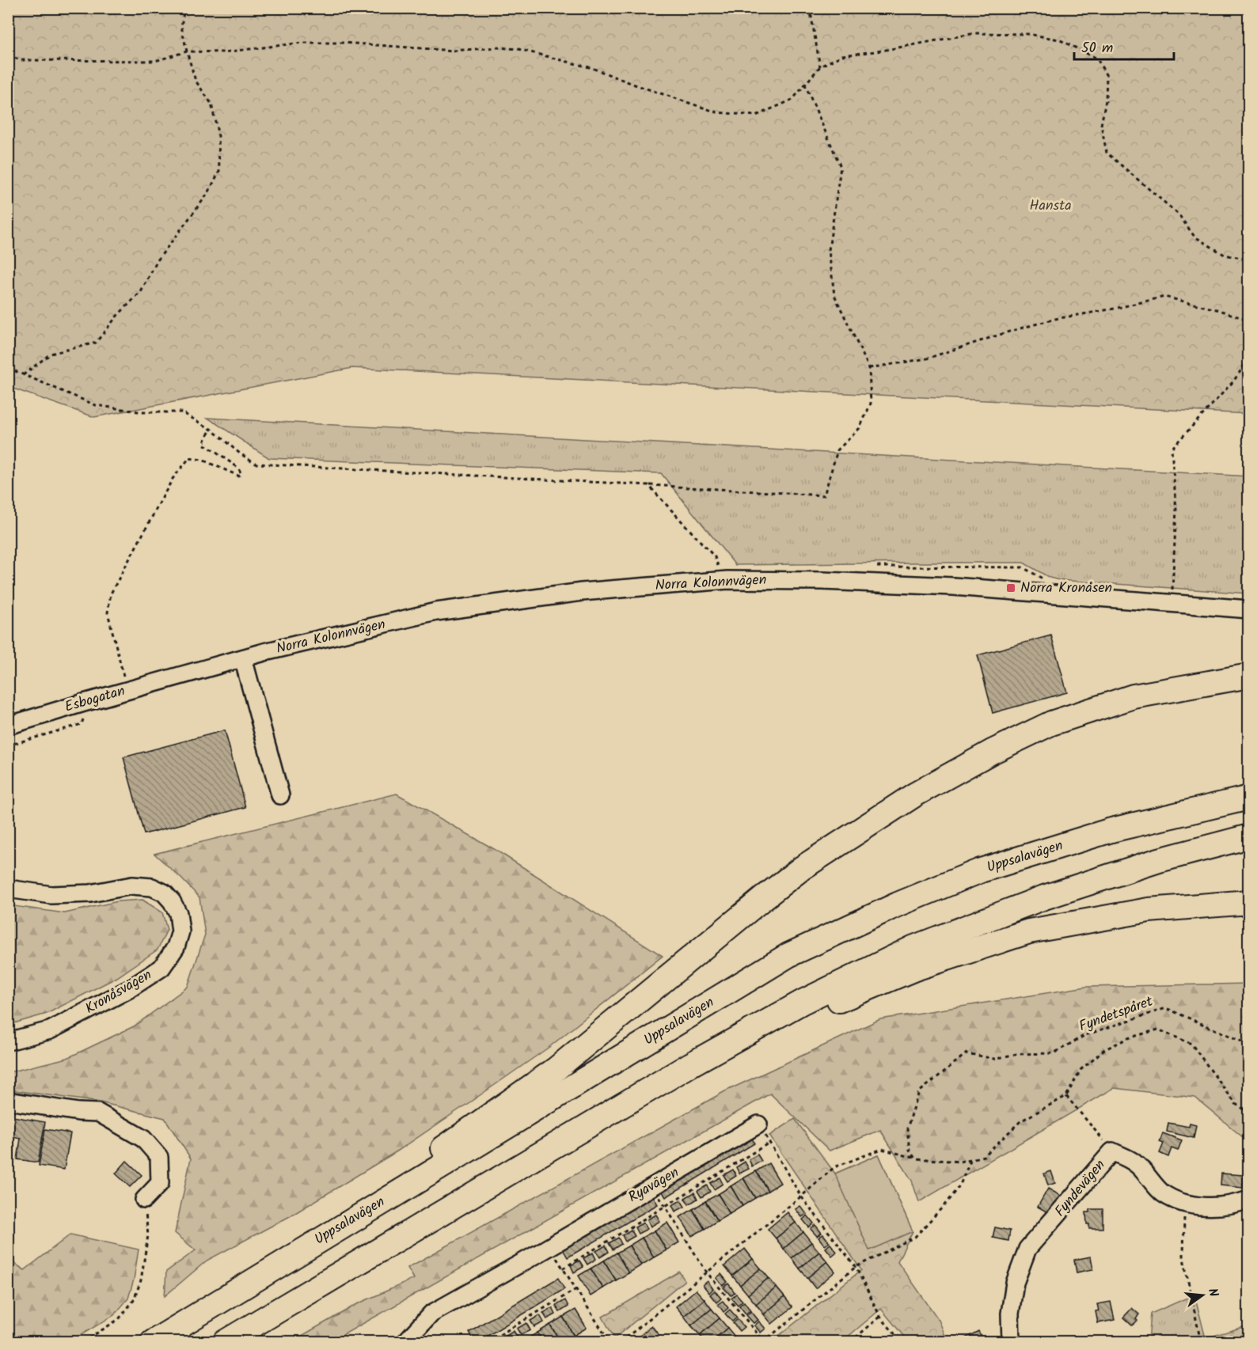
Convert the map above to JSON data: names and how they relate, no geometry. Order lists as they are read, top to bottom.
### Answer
{
  "streets": {
    "highway": ["Uppsalavägen"],
    "street": [
      "Norra Kolonnvägen",
      "Esbogatan",
      "Kronåsvägen",
      "Ryavägen",
      "Fyndevägen"
    ],
    "path": ["Fyndetspåret"]
  },
  "crossings": [
    ["Norra Kolonnvägen", "Esbogatan"]
  ],
  "parks": ["Hansta"],
  "places": {
    "transit": ["Norra Kronåsen"]
  },
  "scale_bar": "50 m",
  "north": "right"
}
